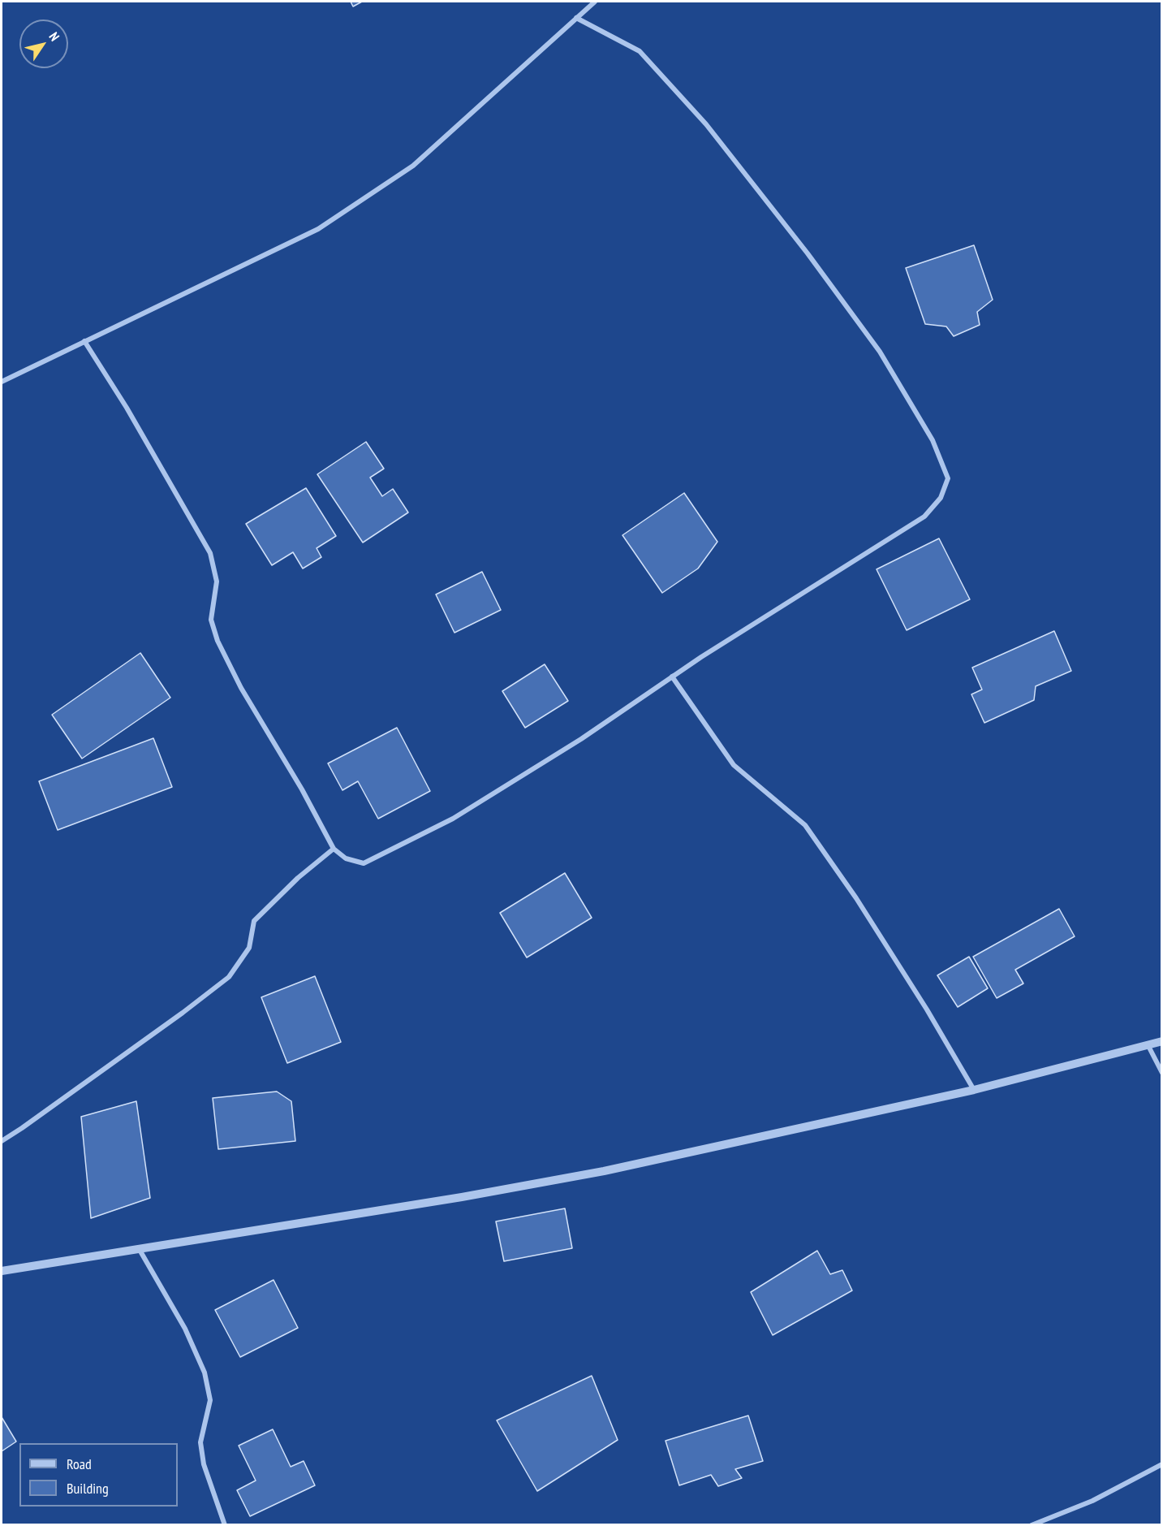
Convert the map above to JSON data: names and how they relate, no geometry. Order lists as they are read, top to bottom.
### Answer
{
  "legend": ["Road", "Building"],
  "north": "top right"
}
